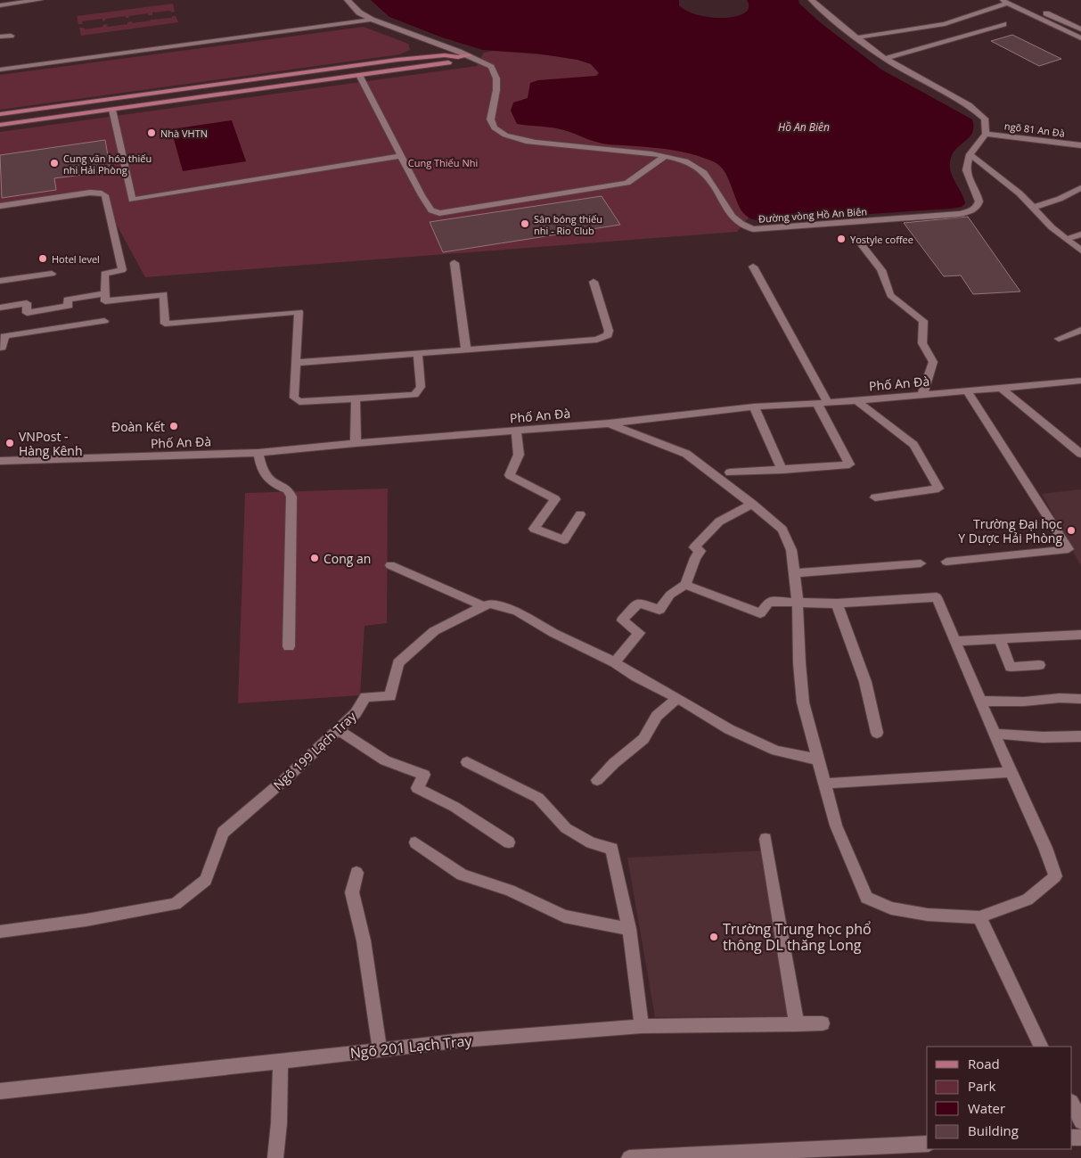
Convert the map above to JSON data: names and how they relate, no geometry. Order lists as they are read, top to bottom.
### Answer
{
  "streets": {
    "street": [
      "ngõ 81 An Đà",
      "Đường vòng Hồ An Biên",
      "Phố An Đà",
      "Ngõ 199 Lạch Tray",
      "Ngõ 201 Lạch Tray"
    ]
  },
  "water": ["Hồ An Biên"],
  "parks": ["Cung Thiếu Nhi"],
  "places": [
    "Nhà VHTN",
    "Cung văn hóa thiếu nhi Hải Phòng",
    "Sân bóng thiếu nhi - Rio Club",
    "Yostyle coffee",
    "Hotel level",
    "Đoàn Kết",
    "VNPost - Hàng Kênh",
    "Trường Đại học Y Dược Hải Phòng",
    "Cong an",
    "Trường Trung học phổ thông DL thăng Long"
  ],
  "legend": [
    "Road",
    "Park",
    "Water",
    "Building"
  ]
}
